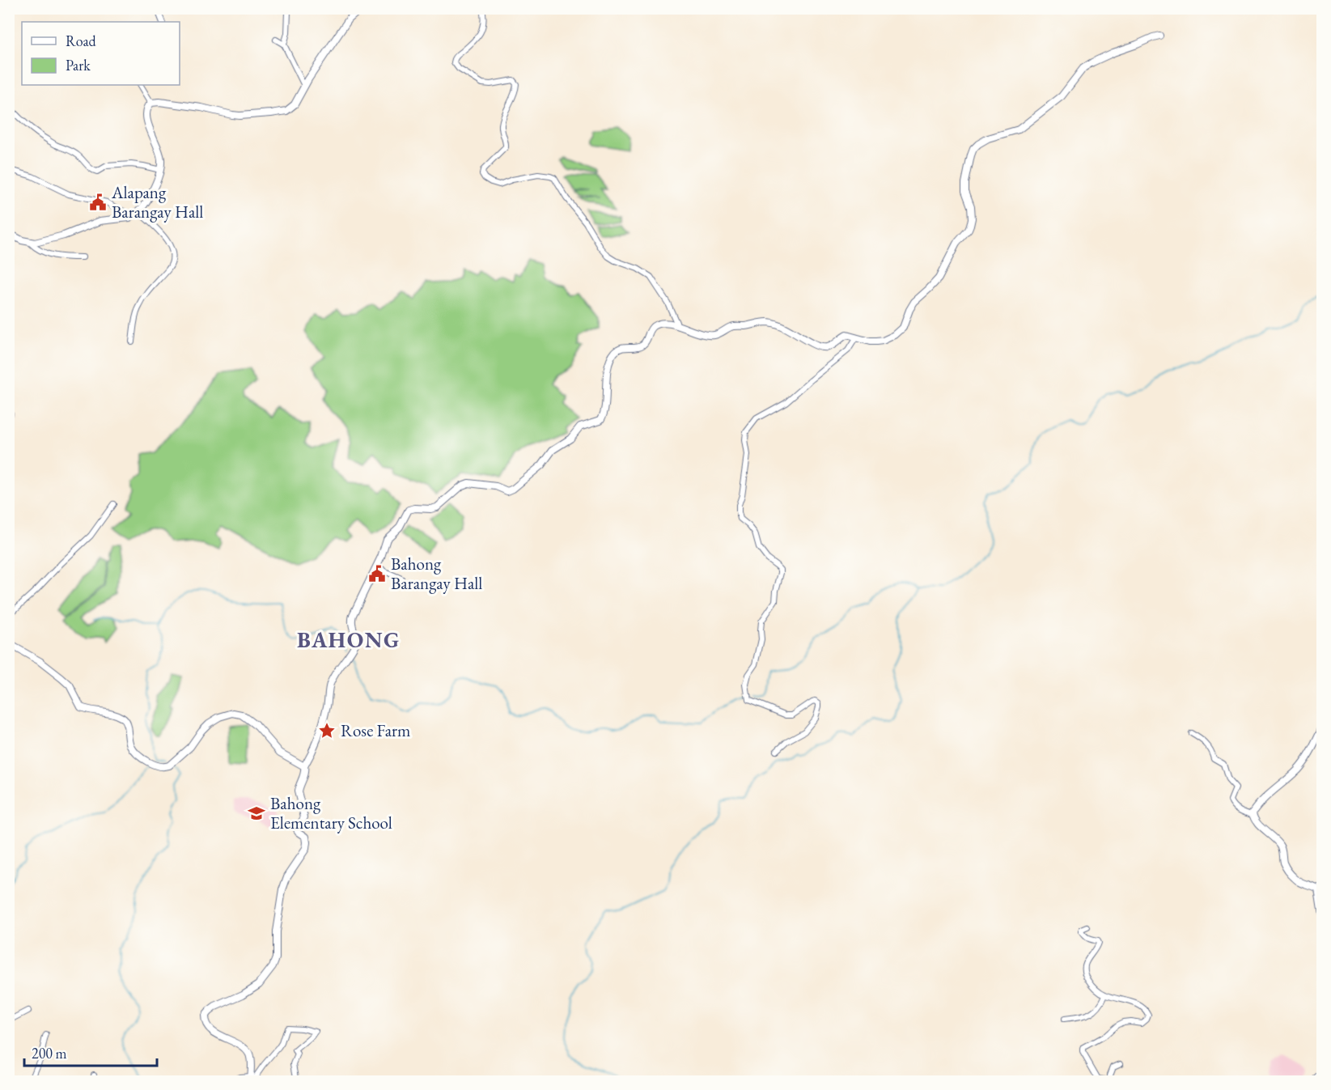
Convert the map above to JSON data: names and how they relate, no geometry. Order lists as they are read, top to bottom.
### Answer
{
  "districts": ["BAHONG"],
  "places": {
    "public building": ["Alapang Barangay Hall", "Bahong Barangay Hall"],
    "place": ["Rose Farm"],
    "school or university": ["Bahong Elementary School"]
  },
  "legend": ["Road", "Park"],
  "scale_bar": "200 m"
}
